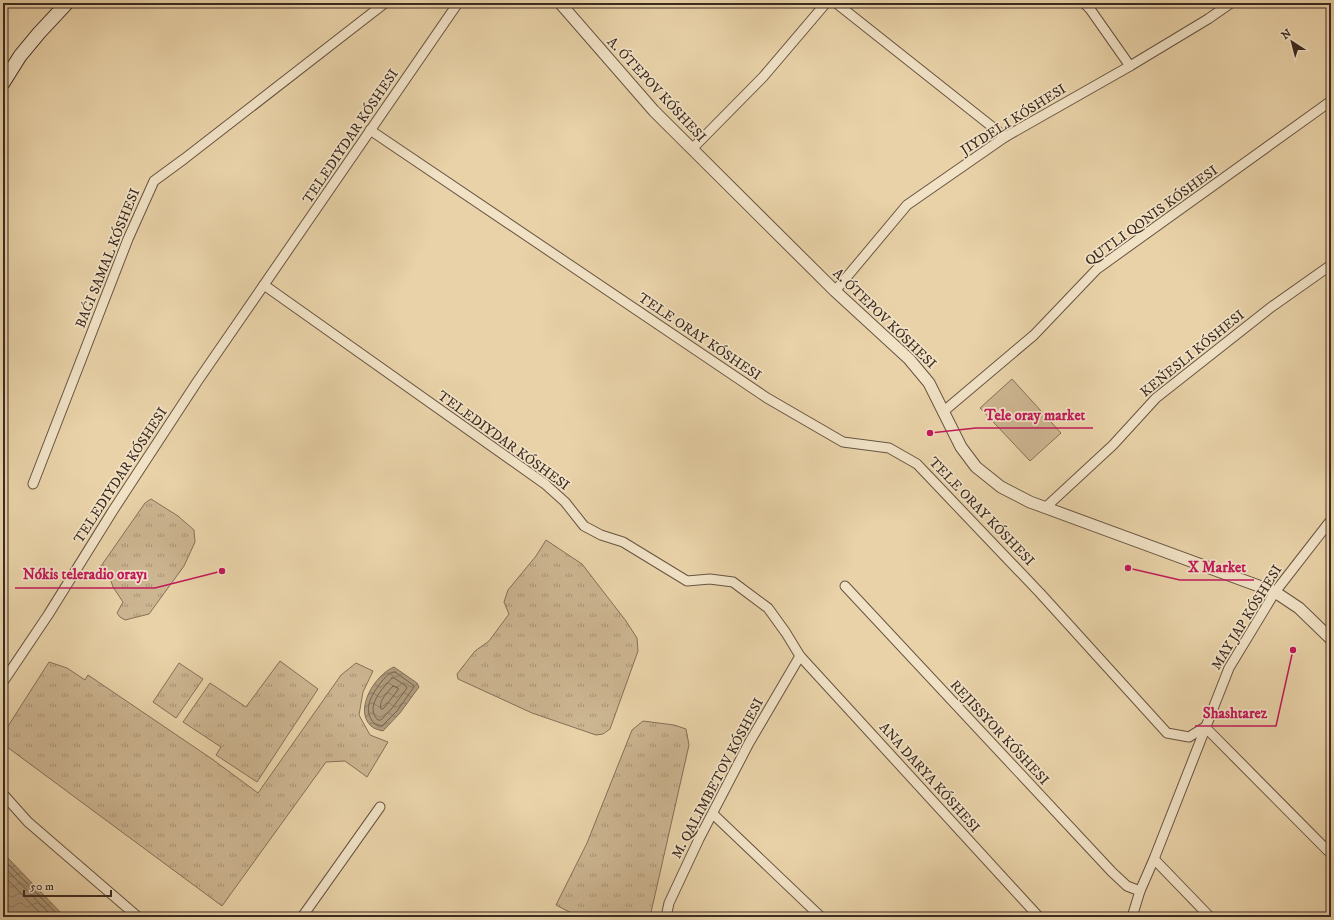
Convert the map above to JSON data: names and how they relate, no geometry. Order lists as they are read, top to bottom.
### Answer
{
  "streets": {
    "street": [
      "A. ÓTEPOV KÓSHESI",
      "JIYDELI KÓSHESI",
      "TELEDIYDAR KÓSHESI",
      "TELE ORAY KÓSHESI",
      "KEŃESLI KÓSHESI",
      "MAY JAP KÓSHESI",
      "REJISSYOR KÓSHESI",
      "ANA DARYA KÓSHESI",
      "M. QALIMBETOV KÓSHESI"
    ]
  },
  "crossings": [
    ["A. ÓTEPOV KÓSHESI", "JIYDELI KÓSHESI"],
    ["A. ÓTEPOV KÓSHESI", "KEŃESLI KÓSHESI"],
    ["A. ÓTEPOV KÓSHESI", "MAY JAP KÓSHESI"],
    ["TELEDIYDAR KÓSHESI", "TELE ORAY KÓSHESI"],
    ["TELEDIYDAR KÓSHESI", "ANA DARYA KÓSHESI"],
    ["TELEDIYDAR KÓSHESI", "M. QALIMBETOV KÓSHESI"],
    ["TELE ORAY KÓSHESI", "MAY JAP KÓSHESI"],
    ["MAY JAP KÓSHESI", "REJISSYOR KÓSHESI"],
    ["ANA DARYA KÓSHESI", "M. QALIMBETOV KÓSHESI"]
  ],
  "places": [
    "Tele oray market",
    "X Market",
    "Nókis teleradio orayı",
    "Shashtarez"
  ],
  "scale_bar": "50 m",
  "north": "top left"
}
